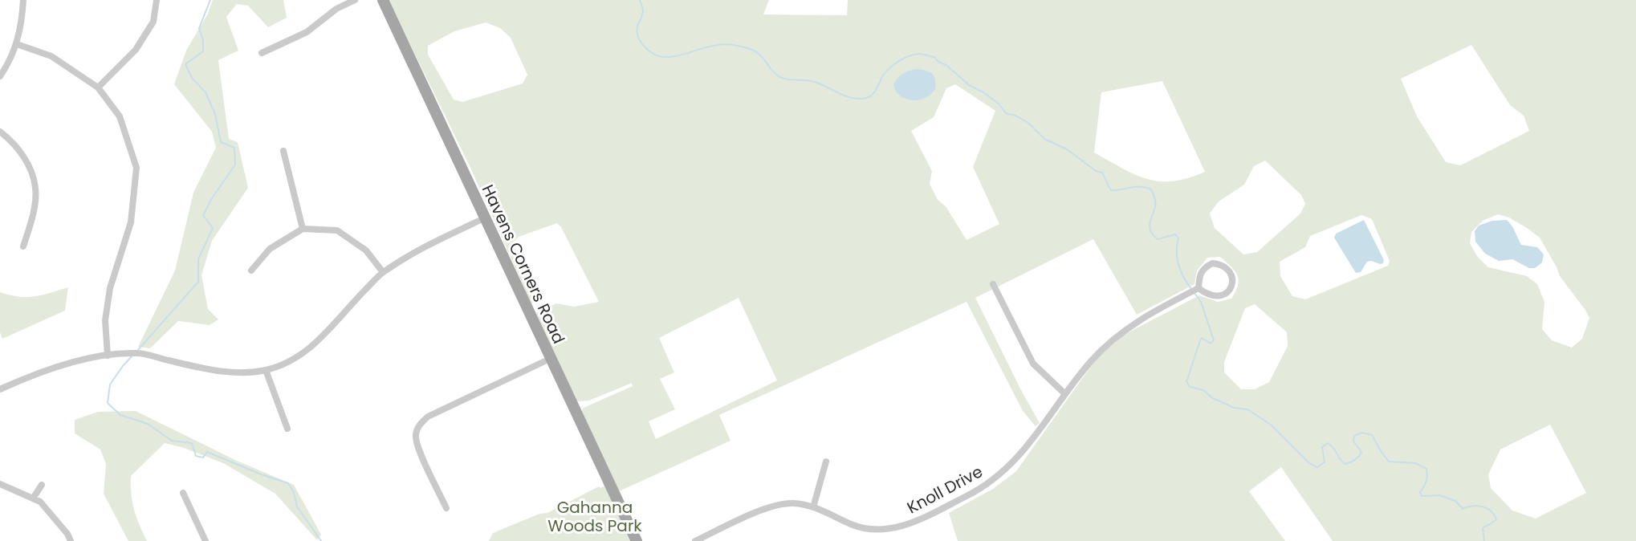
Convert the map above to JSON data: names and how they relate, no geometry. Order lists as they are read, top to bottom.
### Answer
{
  "streets": {
    "main road": ["Havens Corners Road"],
    "street": ["Knoll Drive"]
  },
  "parks": ["Gahanna Woods Park"]
}
